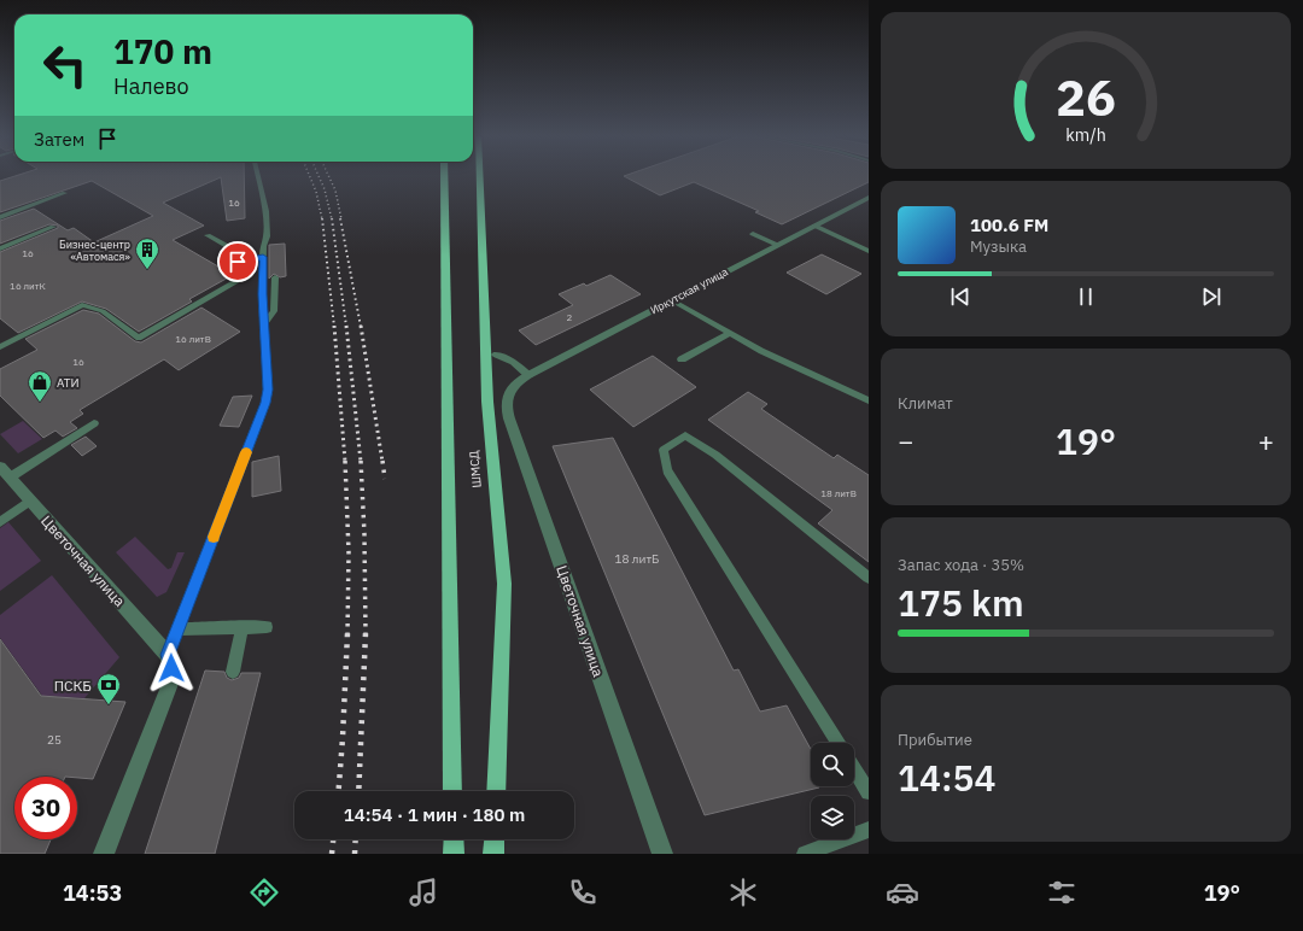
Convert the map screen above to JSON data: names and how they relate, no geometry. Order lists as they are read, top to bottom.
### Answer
{
  "streets": {
    "main road": ["ШМСД"],
    "street": ["Иркутская улица", "Цветочная улица"]
  },
  "crossings": [
    ["Иркутская улица", "Цветочная улица"]
  ],
  "places": {
    "building": ["Бизнес-центр «Автомася»"],
    "shop": ["АТИ"],
    "bank": ["ПСКБ"]
  },
  "house_numbers": [
    "16",
    "16",
    "16 литК",
    "2",
    "16 литВ",
    "16",
    "18 литВ",
    "18 литБ",
    "25"
  ],
  "page": {
    "turn": ["170 m", "Налево"],
    "then": "Затем",
    "song": ["100.6 FM", "Музыка"],
    "tile": [
      "Климат",
      ["Запас хода · 35%", "175 km"],
      ["Прибытие", "14:54"]
    ],
    "heat": ["−", "19°", "+"],
    "limit": "30",
    "trip": "14:54 · 1 мин · 180 m",
    "tabs": ["14:53", "19°"],
    "gauge": ["26", "km/h"]
  }
}
